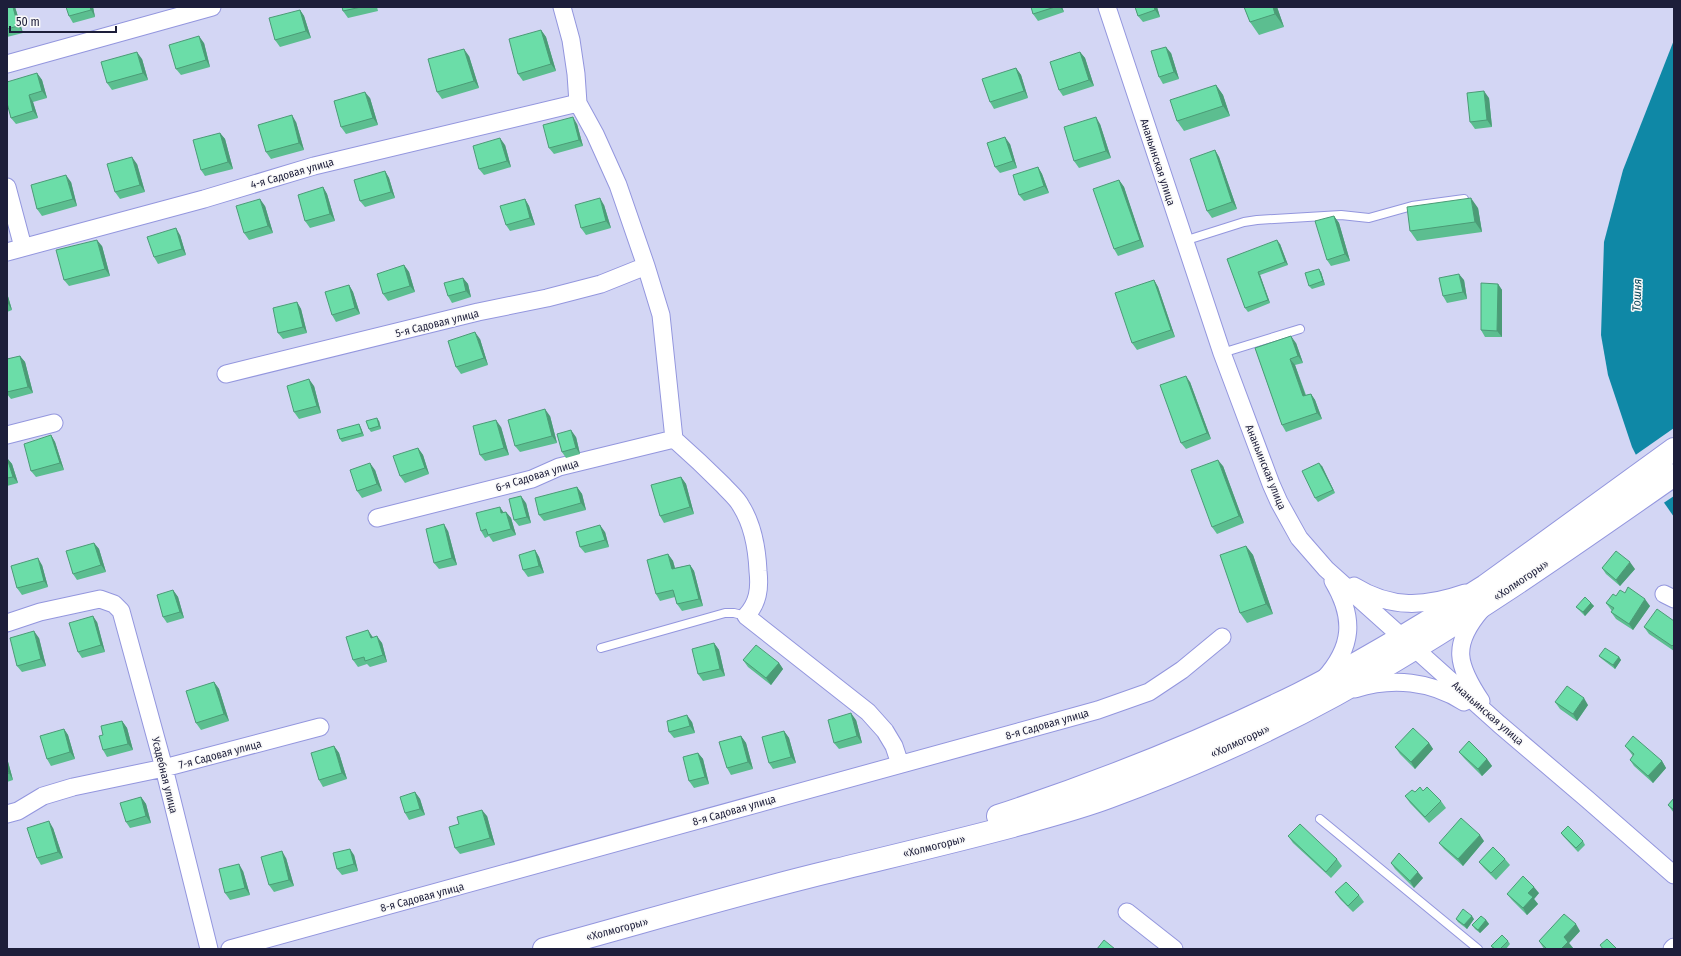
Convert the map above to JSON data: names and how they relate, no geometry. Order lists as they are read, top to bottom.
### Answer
{
  "streets": {
    "highway": ["«Холмогоры»"],
    "street": [
      "Ананьинская улица",
      "4-я Садовая улица",
      "5-я Садовая улица",
      "6-я Садовая улица",
      "8-я Садовая улица",
      "7-я Садовая улица",
      "Усадебная улица"
    ]
  },
  "crossings": [
    ["Ананьинская улица", "«Холмогоры»"],
    ["7-я Садовая улица", "Усадебная улица"]
  ],
  "water": ["Тошня"],
  "scale_bar": "50 m"
}
